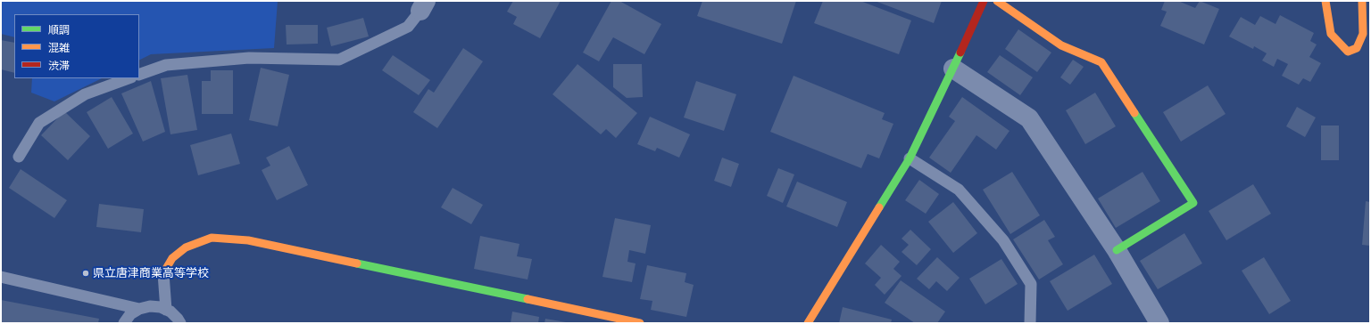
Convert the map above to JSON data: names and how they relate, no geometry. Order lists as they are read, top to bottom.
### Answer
{
  "places": ["県立唐津商業高等学校"],
  "legend": ["順調", "混雑", "渋滞"]
}
